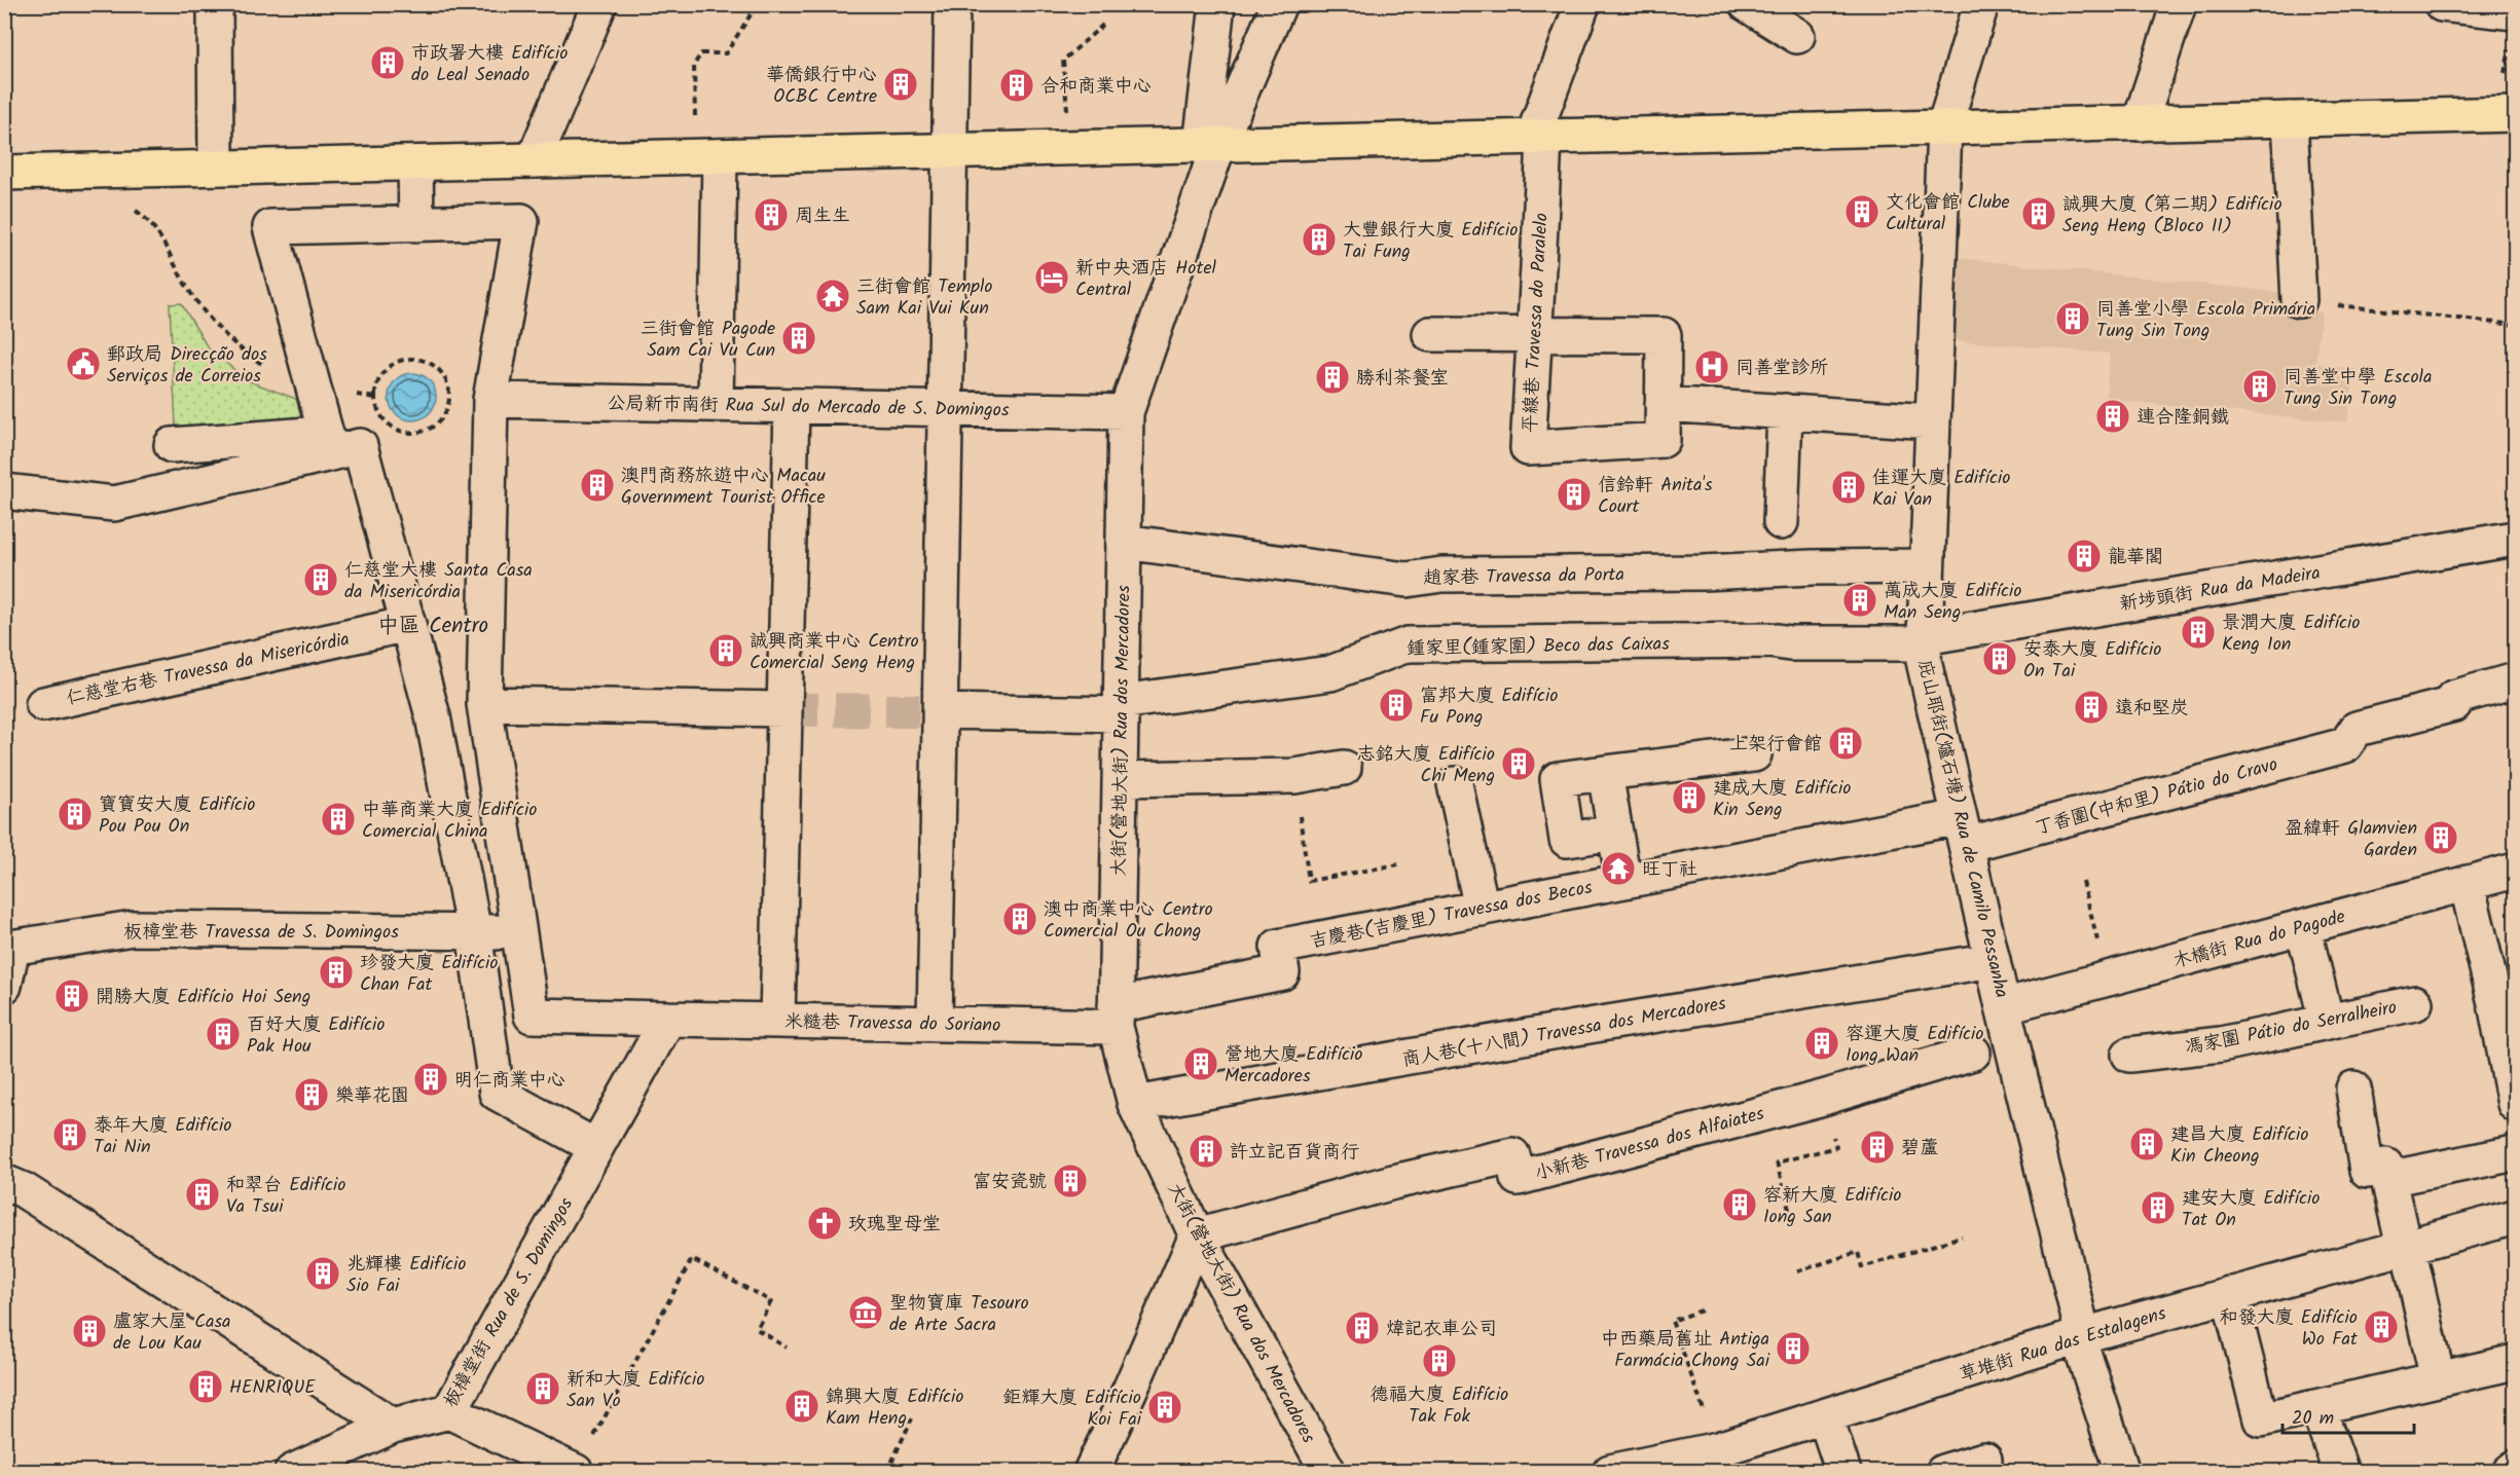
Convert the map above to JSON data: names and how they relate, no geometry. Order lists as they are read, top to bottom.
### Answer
{
  "streets": {
    "street": [
      "平線巷 Travessa do Paralelo",
      "公局新市南街 Rua Sul do Mercado de S. Domingos",
      "趙家巷 Travessa da Porta",
      "新埗頭街 Rua da Madeira",
      "鍾家里(鍾家圍) Beco das Caixas",
      "仁慈堂右巷 Travessa da Misericórdia",
      "大街(營地大街) Rua dos Mercadores",
      "丁香圍(中和里) Pátio do Cravo",
      "庇山耶街(爐石塘) Rua de Camilo Pessanha",
      "吉慶巷(吉慶里) Travessa dos Becos",
      "板樟堂巷 Travessa de S. Domingos",
      "木橋街 Rua do Pagode",
      "米糙巷 Travessa do Soriano",
      "馮家圍 Pátio do Serralheiro",
      "商人巷(十八間) Travessa dos Mercadores",
      "小新巷 Travessa dos Alfaiates",
      "板樟堂街 Rua de S. Domingos",
      "草堆街 Rua das Estalagens"
    ]
  },
  "crossings": [
    ["公局新市南街 Rua Sul do Mercado de S. Domingos", "大街(營地大街) Rua dos Mercadores"],
    ["趙家巷 Travessa da Porta", "大街(營地大街) Rua dos Mercadores"],
    ["趙家巷 Travessa da Porta", "庇山耶街(爐石塘) Rua de Camilo Pessanha"],
    ["新埗頭街 Rua da Madeira", "鍾家里(鍾家圍) Beco das Caixas"],
    ["新埗頭街 Rua da Madeira", "庇山耶街(爐石塘) Rua de Camilo Pessanha"],
    ["鍾家里(鍾家圍) Beco das Caixas", "大街(營地大街) Rua dos Mercadores"],
    ["鍾家里(鍾家圍) Beco das Caixas", "庇山耶街(爐石塘) Rua de Camilo Pessanha"],
    ["大街(營地大街) Rua dos Mercadores", "吉慶巷(吉慶里) Travessa dos Becos"],
    ["大街(營地大街) Rua dos Mercadores", "米糙巷 Travessa do Soriano"],
    ["大街(營地大街) Rua dos Mercadores", "商人巷(十八間) Travessa dos Mercadores"],
    ["大街(營地大街) Rua dos Mercadores", "小新巷 Travessa dos Alfaiates"],
    ["丁香圍(中和里) Pátio do Cravo", "庇山耶街(爐石塘) Rua de Camilo Pessanha"],
    ["丁香圍(中和里) Pátio do Cravo", "吉慶巷(吉慶里) Travessa dos Becos"],
    ["庇山耶街(爐石塘) Rua de Camilo Pessanha", "吉慶巷(吉慶里) Travessa dos Becos"],
    ["庇山耶街(爐石塘) Rua de Camilo Pessanha", "木橋街 Rua do Pagode"],
    ["庇山耶街(爐石塘) Rua de Camilo Pessanha", "商人巷(十八間) Travessa dos Mercadores"],
    ["庇山耶街(爐石塘) Rua de Camilo Pessanha", "草堆街 Rua das Estalagens"],
    ["吉慶巷(吉慶里) Travessa dos Becos", "米糙巷 Travessa do Soriano"],
    ["板樟堂巷 Travessa de S. Domingos", "米糙巷 Travessa do Soriano"],
    ["米糙巷 Travessa do Soriano", "板樟堂街 Rua de S. Domingos"]
  ],
  "districts": ["中區 Centro"],
  "places": {
    "building": [
      "市政署大樓 Edifício do Leal Senado",
      "華僑銀行中心 OCBC Centre",
      "合和商業中心",
      "文化會館 Clube Cultural",
      "誠興大廈 (第二期) Edifício Seng Heng (Bloco II)",
      "周生生",
      "大豐銀行大廈 Edifício Tai Fung",
      "同善堂小學 Escola Primária Tung Sin Tong",
      "三街會館 Pagode Sam Cai Vu Cun",
      "勝利茶餐室",
      "同善堂中學 Escola Tung Sin Tong",
      "連合隆銅鐵",
      "澳門商務旅遊中心 Macau Government Tourist Office",
      "佳運大廈 Edifício Kai Van",
      "信鈴軒 Anita's Court",
      "龍華閣",
      "仁慈堂大樓 Santa Casa da Misericórdia",
      "萬成大廈 Edifício Man Seng",
      "景潤大廈 Edifício Keng Ion",
      "誠興商業中心 Centro Comercial Seng Heng",
      "安泰大廈 Edifício On Tai",
      "富邦大廈 Edifício Fu Pong",
      "遠和堅炭",
      "上架行會館",
      "志銘大廈 Edifício Chi Meng",
      "建成大廈 Edifício Kin Seng",
      "寶寶安大廈 Edifício Pou Pou On",
      "中華商業大廈 Edifício Comercial China",
      "盈緯軒 Glamvien Garden",
      "澳中商業中心 Centro Comercial Ou Chong",
      "珍發大廈 Edifício Chan Fat",
      "開勝大廈 Edifício Hoi Seng",
      "百好大廈 Edifício Pak Hou",
      "容運大廈 Edifício Iong Wan",
      "營地大廈 Edifício Mercadores",
      "明仁商業中心",
      "樂華花園",
      "泰年大廈 Edifício Tai Nin",
      "建昌大廈 Edifício Kin Cheong",
      "碧蘆",
      "許立記百貨商行",
      "富安瓷號",
      "和翠台 Edifício Va Tsui",
      "容新大廈 Edifício Iong San",
      "建安大廈 Edifício Tat On",
      "兆輝樓 Edifício Sio Fai",
      "和發大廈 Edifício Wo Fat",
      "煒記衣車公司",
      "盧家大屋 Casa de Lou Kau",
      "中西藥局舊址 Antiga Farmácia Chong Sai",
      "德福大廈 Edifício Tak Fok",
      "HENRIQUE",
      "新和大廈 Edifício San Vo",
      "錦興大廈 Edifício Kam Heng",
      "鉅輝大廈 Edifício Koi Fai"
    ],
    "hotel": ["新中央酒店 Hotel Central"],
    "temple": ["三街會館 Templo Sam Kai Vui Kun", "旺丁社"],
    "public building": ["郵政局 Direcção dos Serviços de Correios"],
    "hospital": ["同善堂診所"],
    "church": ["玫瑰聖母堂"],
    "museum": ["聖物寶庫 Tesouro de Arte Sacra"]
  },
  "scale_bar": "20 m"
}
